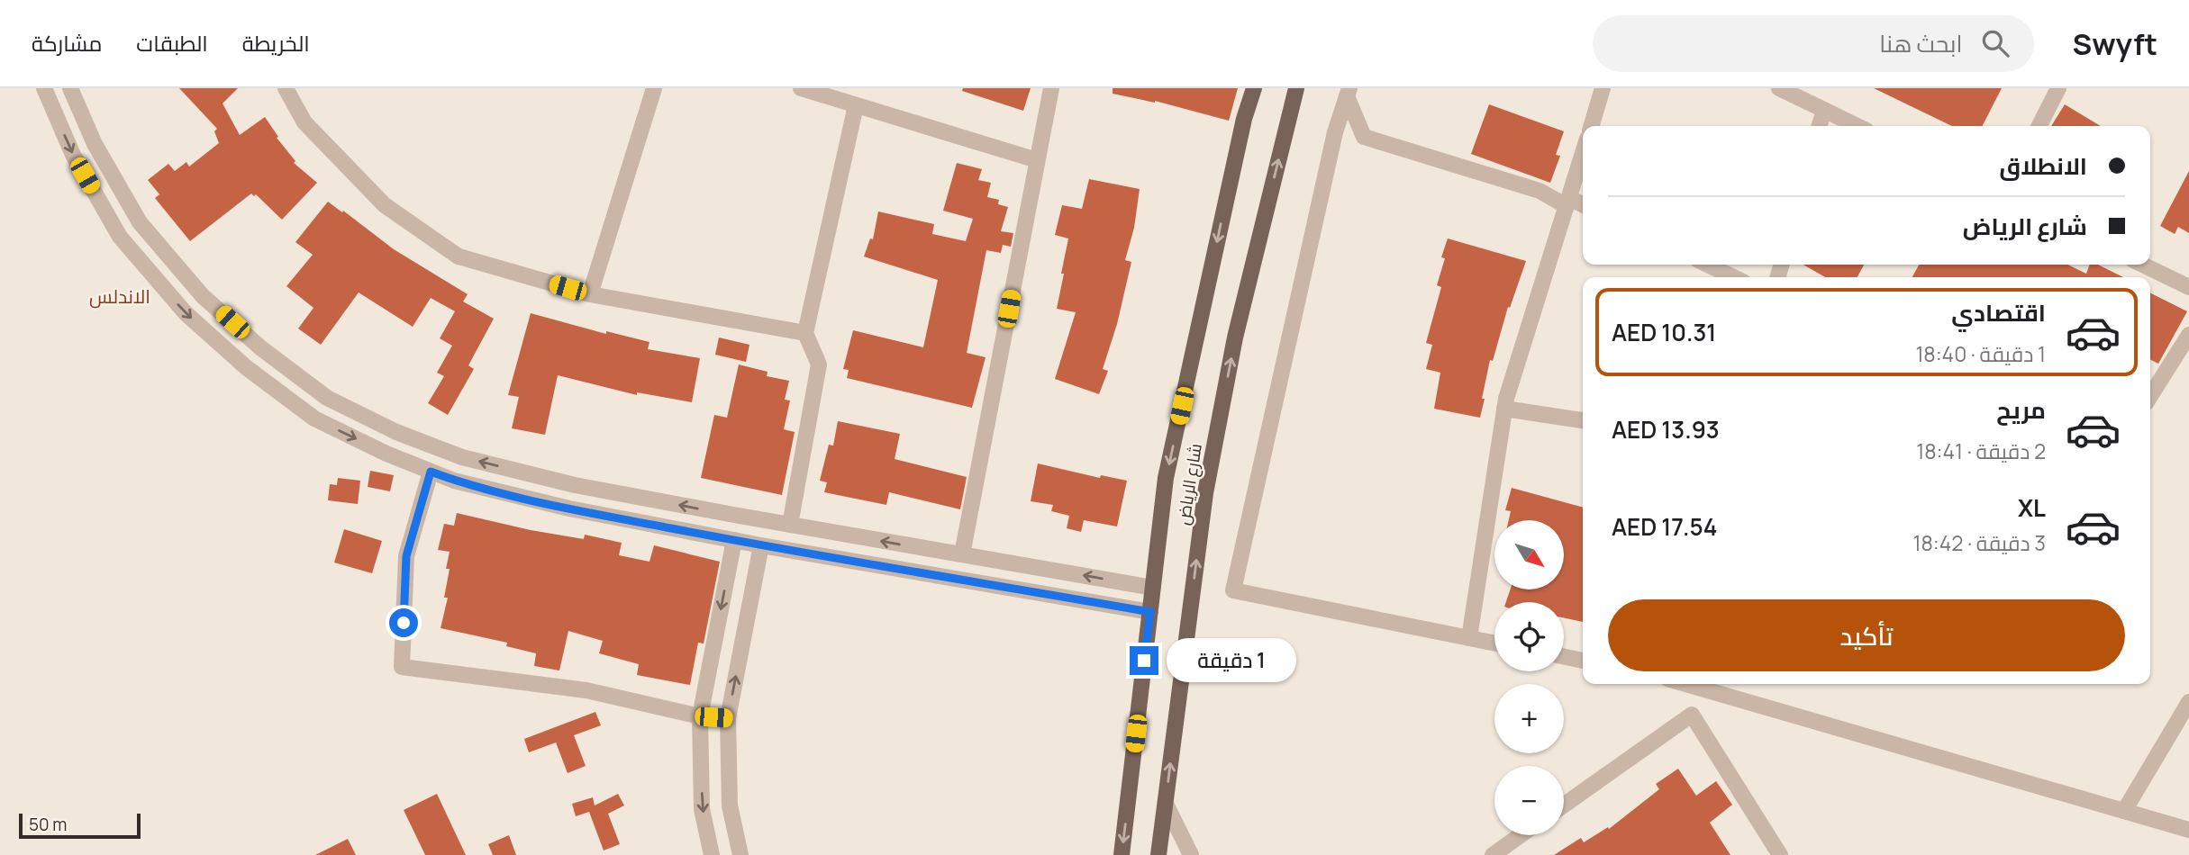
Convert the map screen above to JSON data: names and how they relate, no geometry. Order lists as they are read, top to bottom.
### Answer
{
  "streets": {
    "main road": ["شارع الرياض"]
  },
  "districts": ["الاندلس"],
  "scale_bar": "50 m",
  "north": "bottom right",
  "page": {
    "header": "Swyft",
    "search": "ابحث هنا",
    "nav": ["الخريطة", "الطبقات", "مشاركة"],
    "banner": ["الانطلاق", "شارع الرياض"],
    "list": [
      {
        "name": "اقتصادي",
        "note": "1 دقيقة · 18:40",
        "value": "AED 10.31"
      },
      {
        "name": "مريح",
        "note": "2 دقيقة · 18:41",
        "value": "AED 13.93"
      },
      {
        "name": "XL",
        "note": "3 دقيقة · 18:42",
        "value": "AED 17.54"
      }
    ],
    "map_buttons": ["+", "−"],
    "buttons": "تأكيد",
    "bubble": "1 دقيقة",
    "scale": "50 m"
  }
}
